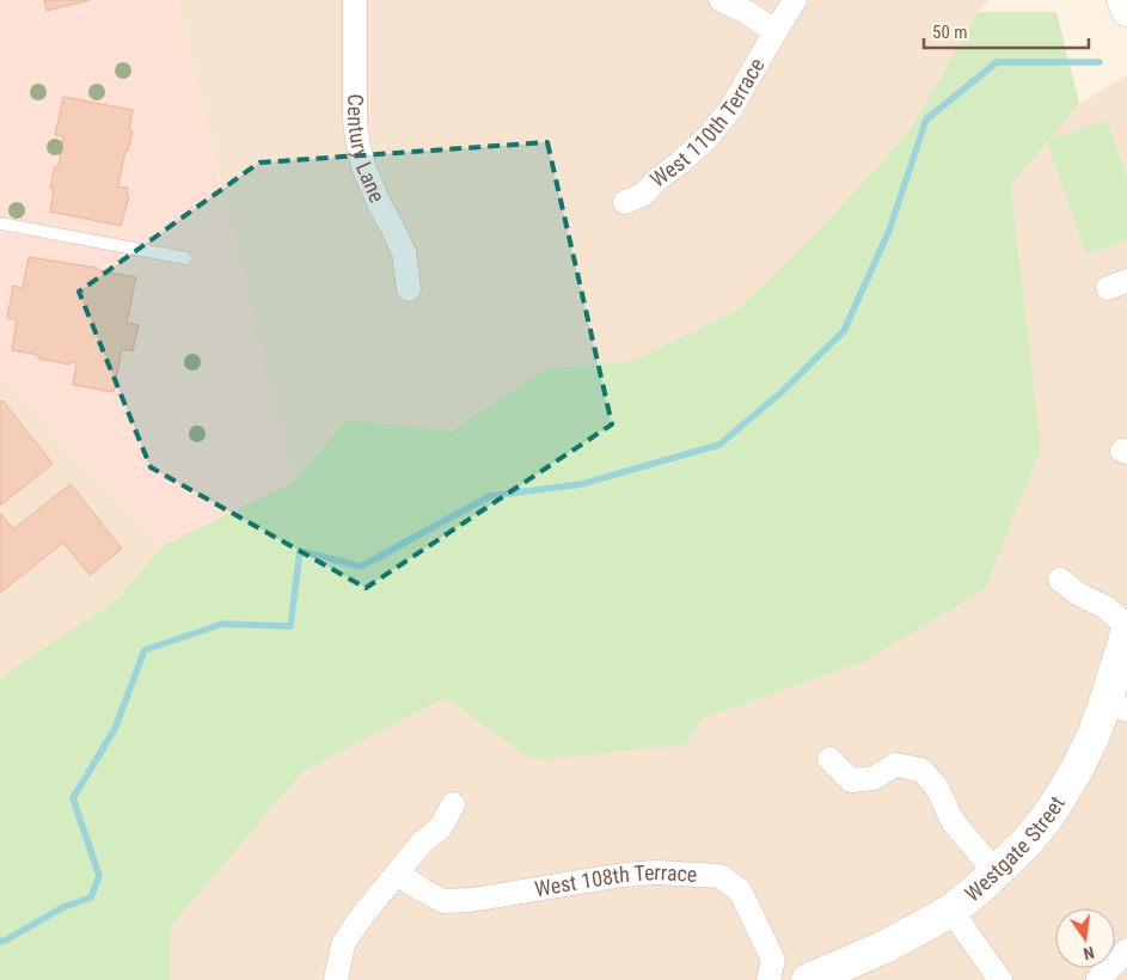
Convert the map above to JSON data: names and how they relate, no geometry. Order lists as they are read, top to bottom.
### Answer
{
  "streets": {
    "street": [
      "West 110th Terrace",
      "Century Lane",
      "Westgate Street",
      "West 108th Terrace"
    ]
  },
  "scale_bar": "50 m",
  "north": "bottom"
}
